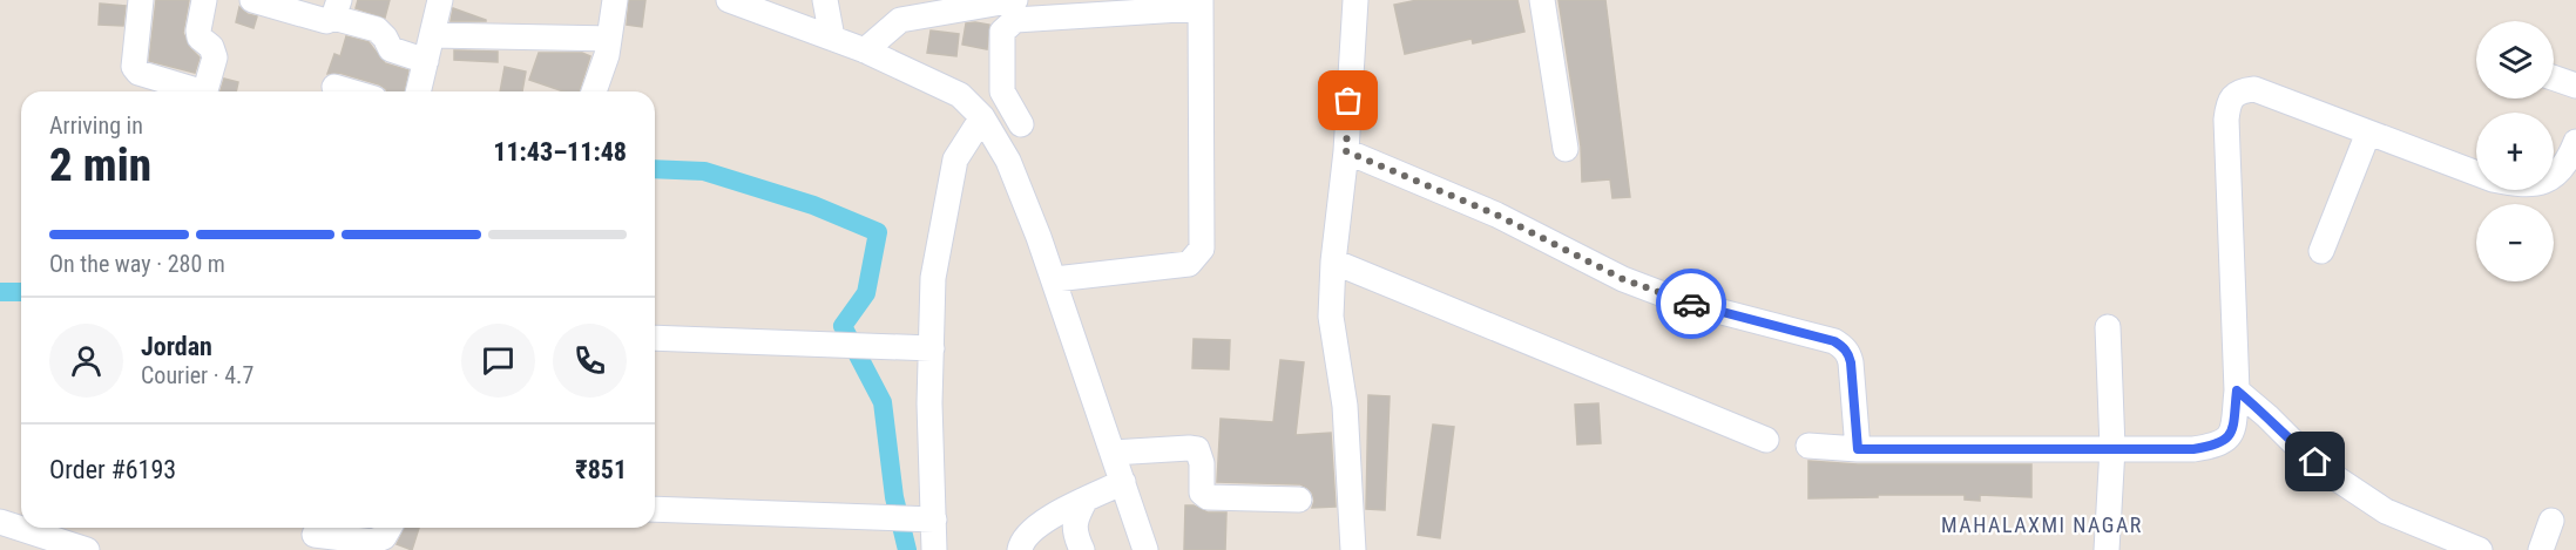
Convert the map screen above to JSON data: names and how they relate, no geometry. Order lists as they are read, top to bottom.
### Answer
{
  "districts": ["MAHALAXMI NAGAR"],
  "page": {
    "map_buttons": ["+", "−"],
    "heading": ["2 min", "Arriving in", "11:43–11:48"],
    "panel": [
      "Jordan",
      "Courier · 4.7",
      "Order #6193",
      "₹851"
    ],
    "bar": "On the way · 280 m"
  }
}
